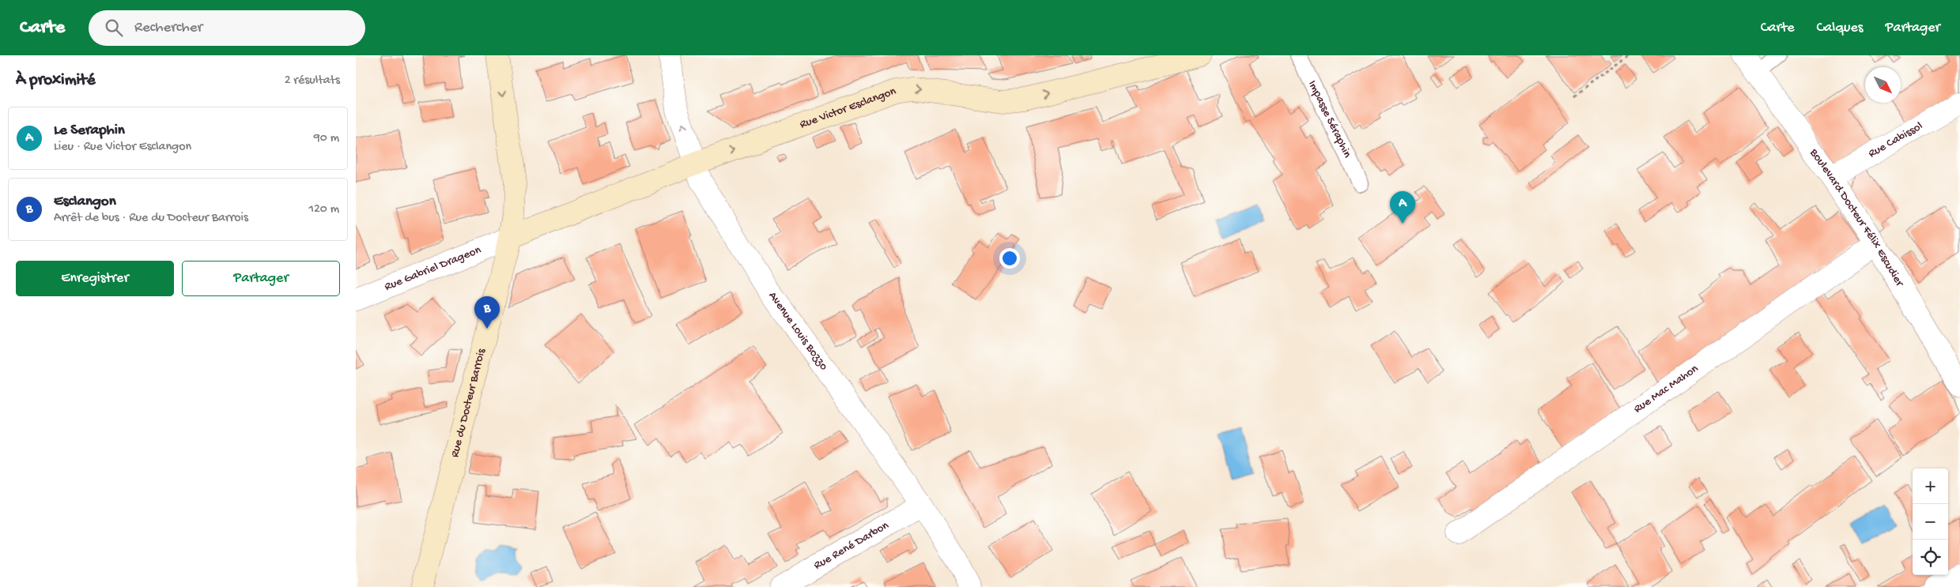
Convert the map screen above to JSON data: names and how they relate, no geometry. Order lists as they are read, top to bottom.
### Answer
{
  "streets": {
    "main road": ["Rue Victor Esclangon", "Rue du Docteur Barrois"],
    "street": [
      "Rue Cabissol",
      "Boulevard Docteur Félix Escudier",
      "Rue Gabriel Drageon",
      "Avenue Louis Bozzo",
      "Rue Mac Mahon",
      "Rue René Darbon"
    ],
    "lane": ["Impasse Séraphin"]
  },
  "crossings": [
    ["Rue Victor Esclangon", "Rue Gabriel Drageon"],
    ["Rue Victor Esclangon", "Avenue Louis Bozzo"],
    ["Rue Victor Esclangon", "Rue du Docteur Barrois"],
    ["Rue Cabissol", "Boulevard Docteur Félix Escudier"],
    ["Boulevard Docteur Félix Escudier", "Rue Mac Mahon"],
    ["Rue Gabriel Drageon", "Rue du Docteur Barrois"],
    ["Avenue Louis Bozzo", "Rue René Darbon"]
  ],
  "one_way": ["Rue Victor Esclangon"],
  "north": "bottom right",
  "page": {
    "header": "Carte",
    "search": "Rechercher",
    "nav": ["Carte", "Calques", "Partager"],
    "heading": ["À proximité", "2 résultats"],
    "list": [
      {
        "mark": "A",
        "name": "Le Seraphin",
        "note": "Lieu · Rue Victor Esclangon",
        "value": "90 m"
      },
      {
        "mark": "B",
        "name": "Esclangon",
        "note": "Arrêt de bus · Rue du Docteur Barrois",
        "value": "120 m"
      }
    ],
    "pins": ["A", "B"],
    "buttons": ["Enregistrer", "Partager"],
    "map_buttons": ["+", "−"]
  }
}
